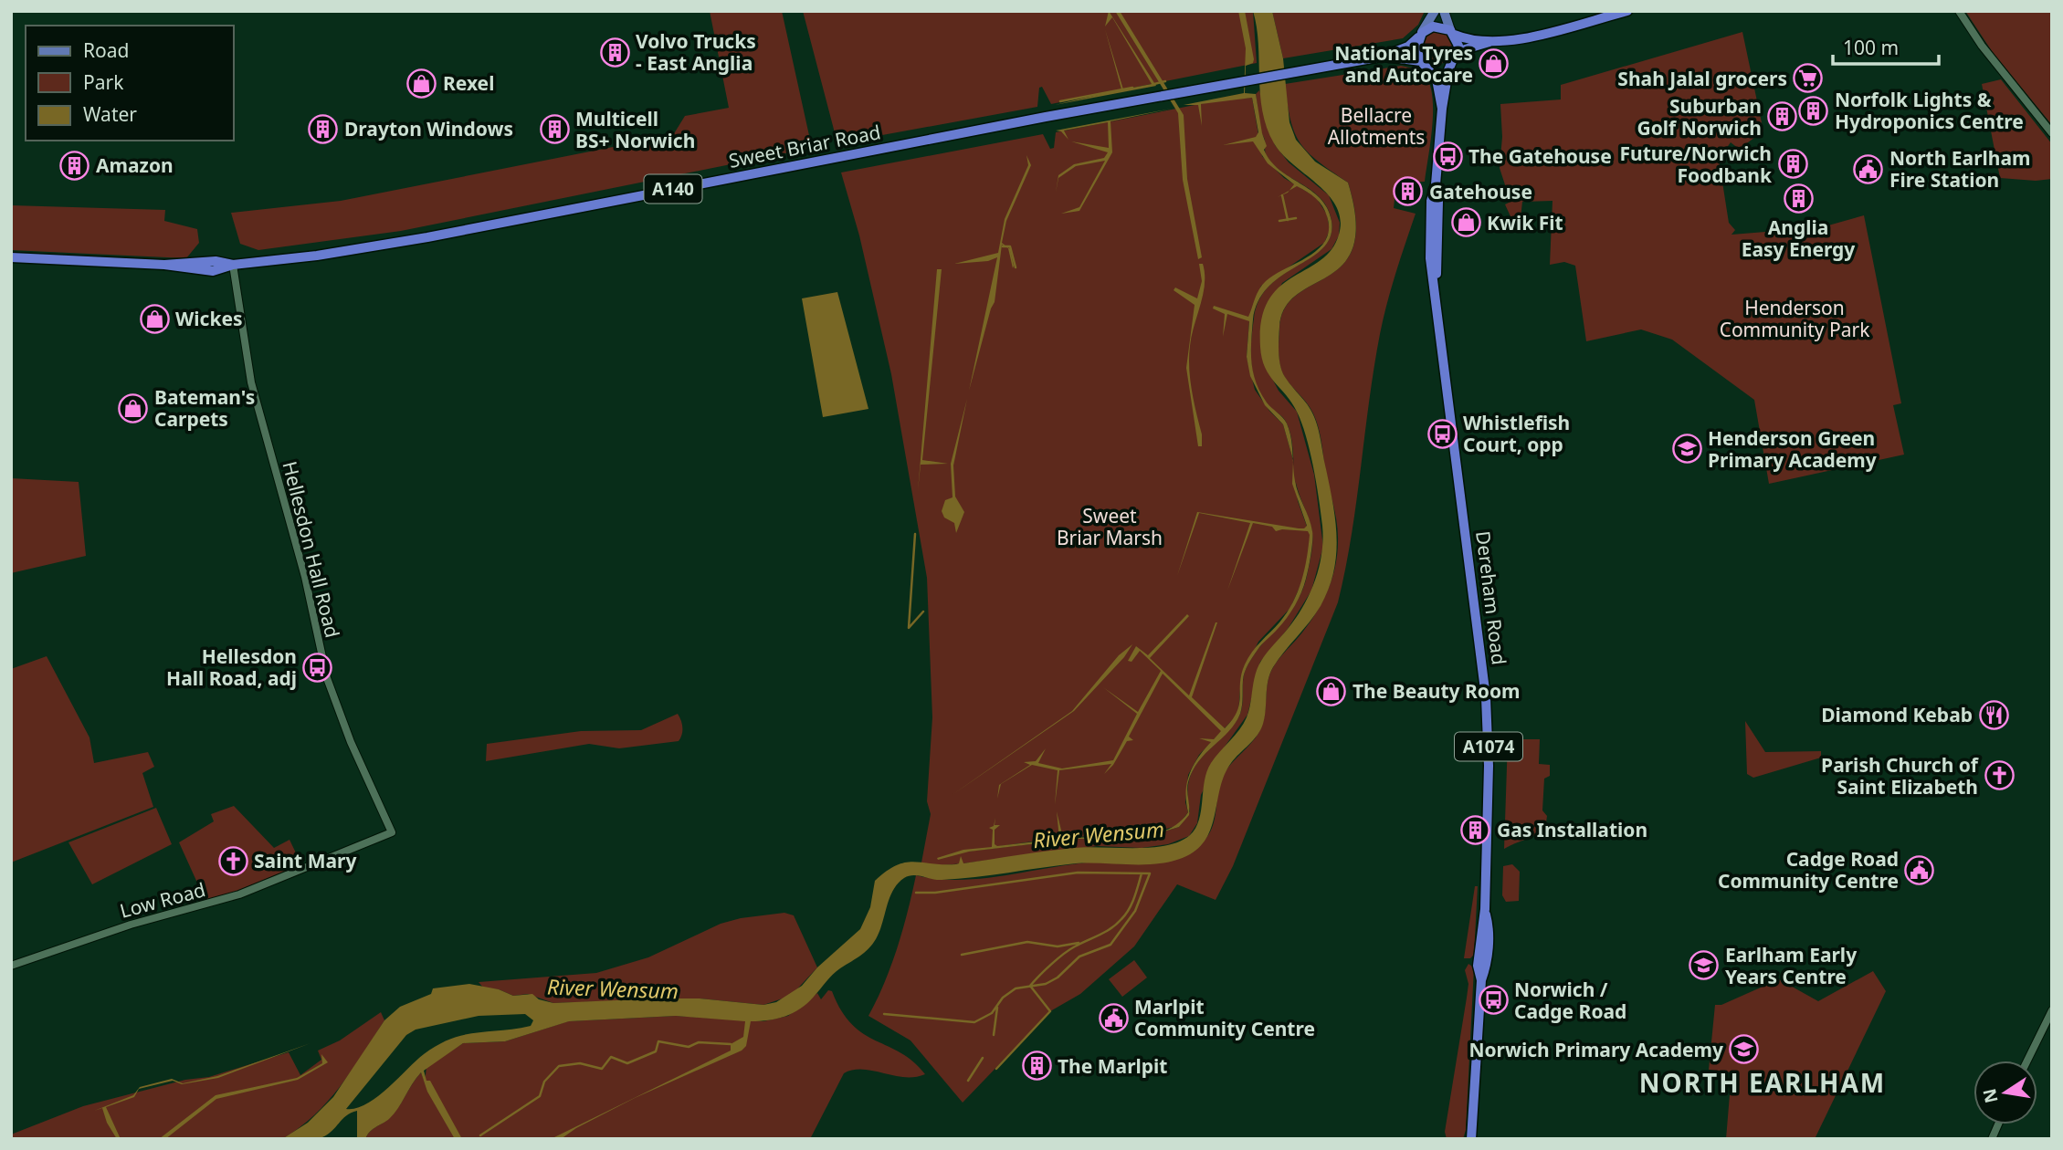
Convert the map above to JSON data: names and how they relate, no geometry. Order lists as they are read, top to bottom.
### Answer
{
  "streets": {
    "highway": [
      "Sweet Briar Road",
      "A140",
      "Dereham Road",
      "A1074"
    ],
    "street": ["Hellesdon Hall Road", "Low Road"]
  },
  "crossings": [
    ["Sweet Briar Road", "A140"],
    ["Sweet Briar Road", "Hellesdon Hall Road"],
    ["Sweet Briar Road", "Dereham Road"],
    ["A140", "Dereham Road"],
    ["Hellesdon Hall Road", "Low Road"]
  ],
  "districts": ["NORTH EARLHAM"],
  "water": ["River Wensum"],
  "parks": ["Bellacre Allotments", "Henderson Community Park", "Sweet Briar Marsh"],
  "places": {
    "building": [
      "Volvo Trucks - East Anglia",
      "Norfolk Lights & Hydroponics Centre",
      "Suburban Golf Norwich",
      "Drayton Windows",
      "Multicell BS+ Norwich",
      "Future/Norwich Foodbank",
      "Amazon",
      "Gatehouse",
      "Anglia Easy Energy",
      "Gas Installation",
      "The Marlpit"
    ],
    "shop": [
      "National Tyres and Autocare",
      "Rexel",
      "Kwik Fit",
      "Wickes",
      "Bateman's Carpets",
      "The Beauty Room"
    ],
    "supermarket": ["Shah Jalal grocers"],
    "bus stop": [
      "The Gatehouse",
      "Whistlefish Court, opp",
      "Hellesdon Hall Road, adj",
      "Norwich / Cadge Road"
    ],
    "public building": ["North Earlham Fire Station", "Cadge Road Community Centre", "Marlpit Community Centre"],
    "school or university": ["Henderson Green Primary Academy", "Earlham Early Years Centre", "Norwich Primary Academy"],
    "restaurant": ["Diamond Kebab"],
    "church": ["Parish Church of Saint Elizabeth", "Saint Mary"]
  },
  "legend": ["Road", "Park", "Water"],
  "scale_bar": "100 m",
  "north": "left"
}
